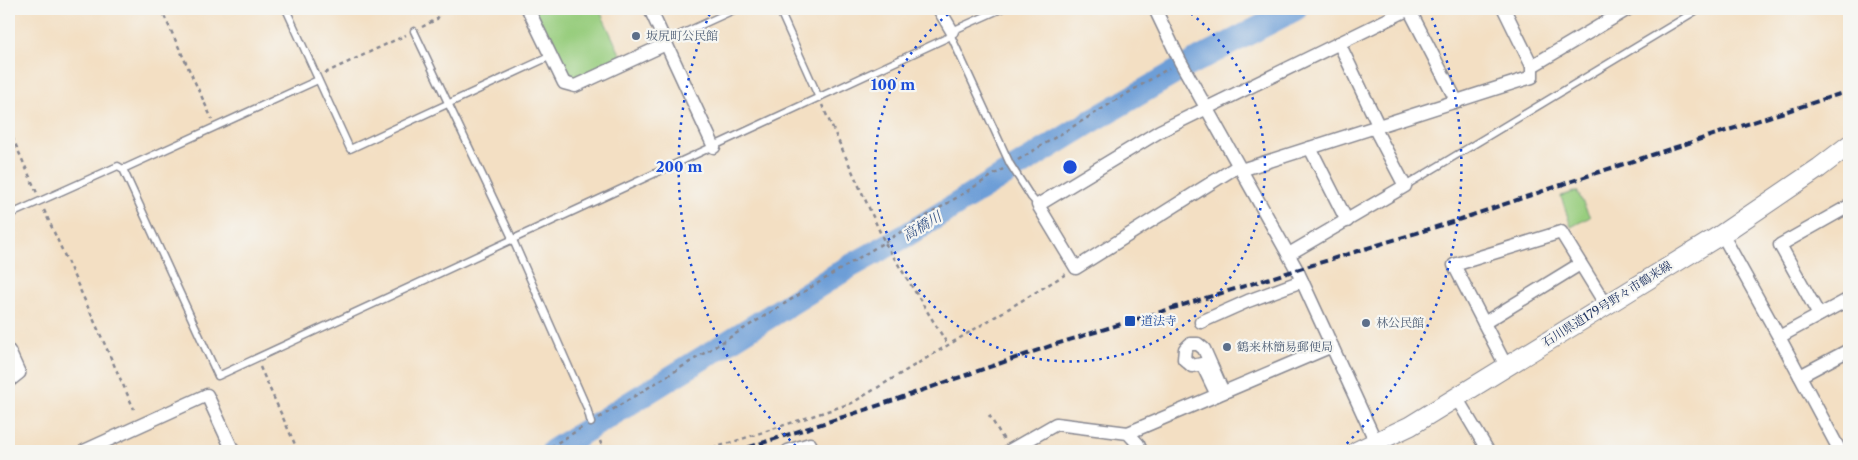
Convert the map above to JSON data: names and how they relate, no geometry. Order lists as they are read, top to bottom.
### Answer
{
  "streets": {
    "main road": ["石川県道179号野々市鶴来線"]
  },
  "water": ["高橋川"],
  "places": {
    "other": ["坂尻町公民館", "林公民館", "鶴来林簡易郵便局"],
    "transit": ["道法寺"]
  },
  "rings": ["100 m", "200 m"]
}
